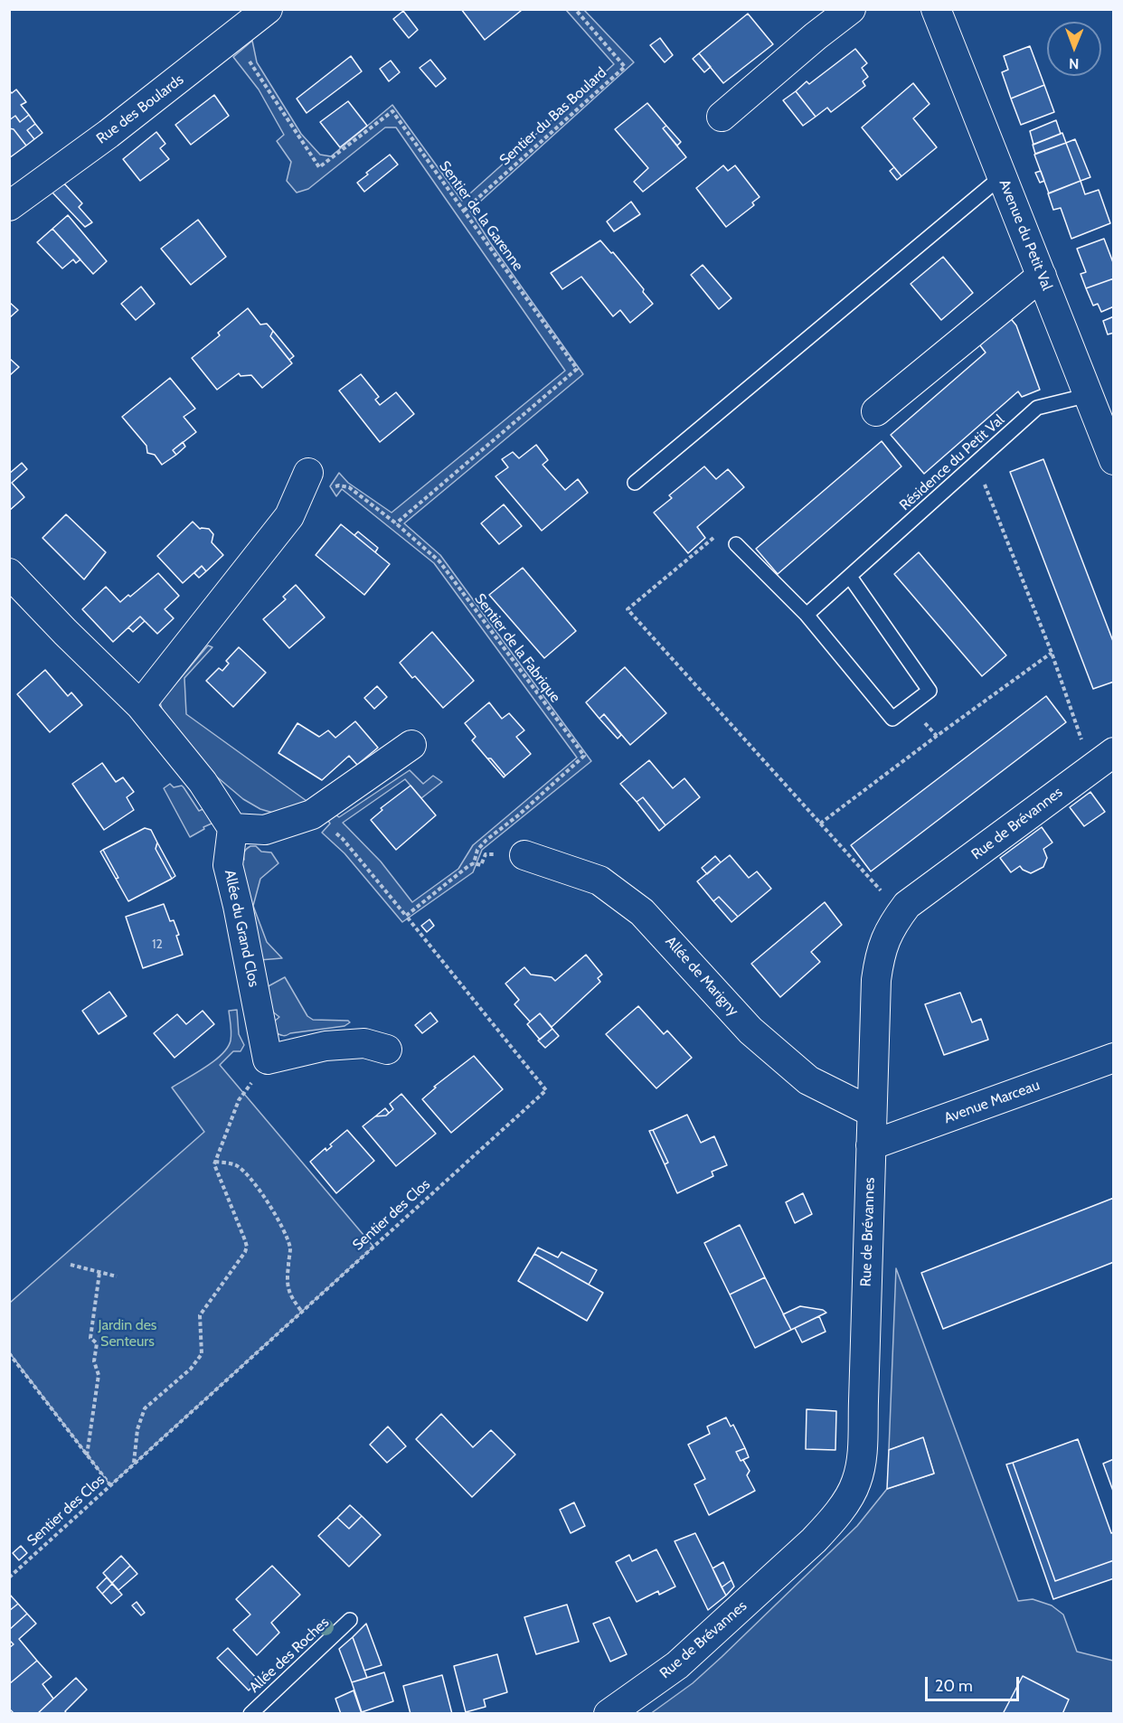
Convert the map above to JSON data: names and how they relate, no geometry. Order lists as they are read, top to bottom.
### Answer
{
  "streets": {
    "street": [
      "Rue des Boulards",
      "Avenue du Petit Val",
      "Rue de Brévannes",
      "Allée du Grand Clos",
      "Allée de Marigny",
      "Avenue Marceau"
    ],
    "lane": ["Résidence du Petit Val", "Allée des Roches"],
    "path": [
      "Sentier du Bas Boulard",
      "Sentier de la Garenne",
      "Sentier de la Fabrique",
      "Sentier des Clos"
    ]
  },
  "crossings": [
    ["Rue des Boulards", "Sentier de la Garenne"],
    ["Sentier du Bas Boulard", "Sentier de la Garenne"],
    ["Sentier de la Garenne", "Sentier de la Fabrique"],
    ["Avenue du Petit Val", "Résidence du Petit Val"],
    ["Rue de Brévannes", "Allée de Marigny"],
    ["Rue de Brévannes", "Avenue Marceau"]
  ],
  "parks": ["Jardin des Senteurs"],
  "house_numbers": ["12"],
  "scale_bar": "20 m",
  "north": "bottom"
}
